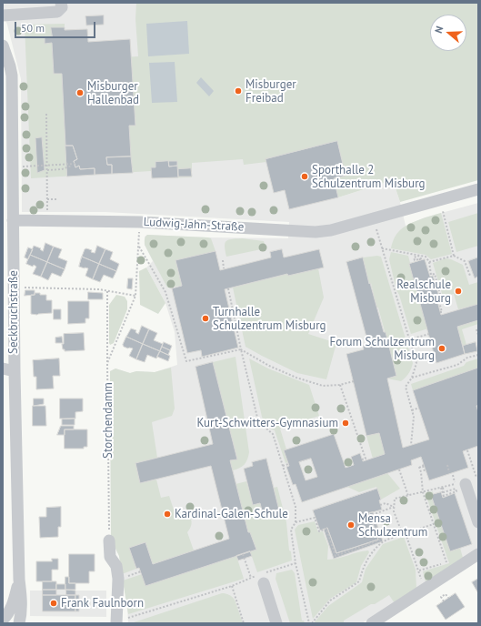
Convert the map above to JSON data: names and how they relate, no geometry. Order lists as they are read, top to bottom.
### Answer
{
  "streets": {
    "street": ["Ludwig-Jahn-Straße", "Seckbruchstraße"],
    "path": ["Storchendamm"]
  },
  "crossings": [
    ["Ludwig-Jahn-Straße", "Seckbruchstraße"],
    ["Ludwig-Jahn-Straße", "Storchendamm"]
  ],
  "places": [
    "Misburger Freibad",
    "Misburger Hallenbad",
    "Sporthalle 2 Schulzentrum Misburg",
    "Realschule Misburg",
    "Turnhalle Schulzentrum Misburg",
    "Forum Schulzentrum Misburg",
    "Kurt-Schwitters-Gymnasium",
    "Kardinal-Galen-Schule",
    "Mensa Schulzentrum",
    "Frank Faulnborn"
  ],
  "scale_bar": "50 m",
  "north": "left"
}
